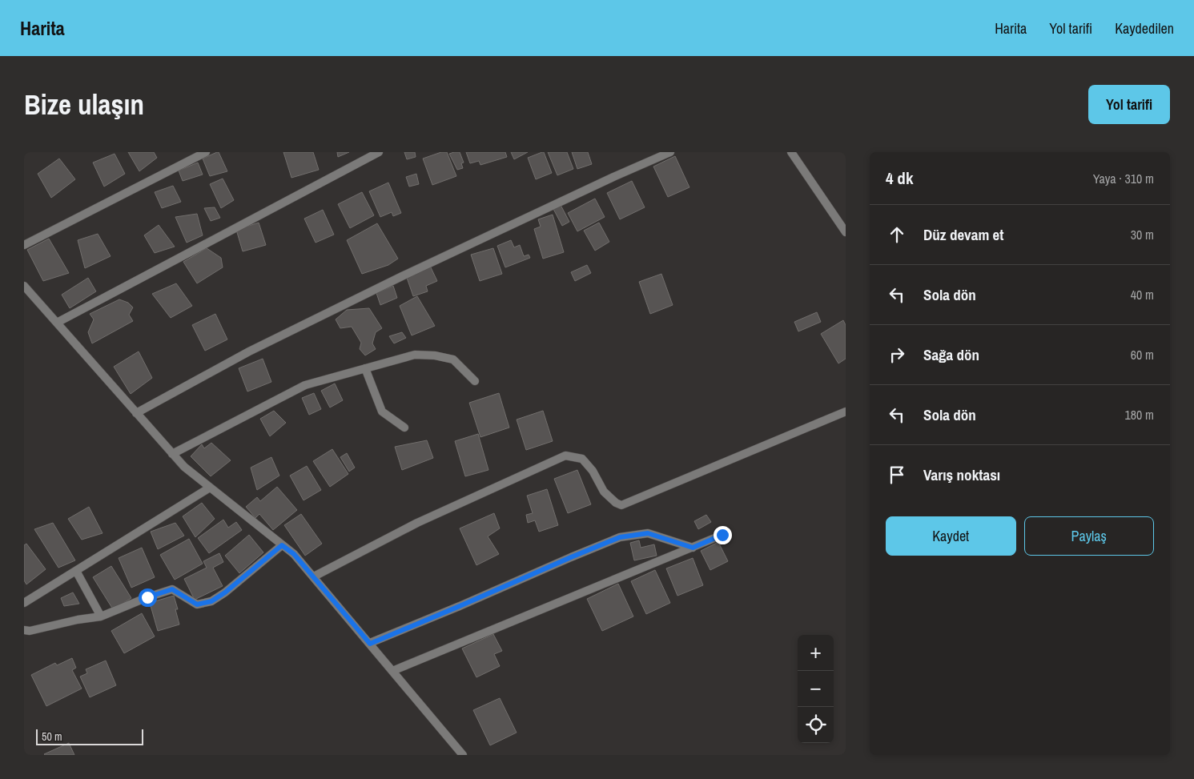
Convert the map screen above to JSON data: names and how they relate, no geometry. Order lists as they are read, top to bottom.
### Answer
{
  "scale_bar": "50 m",
  "page": {
    "header": "Harita",
    "nav": ["Harita", "Yol tarifi", "Kaydedilen"],
    "buttons": [
      "Yol tarifi",
      ["Kaydet", "Paylaş"]
    ],
    "title": "Bize ulaşın",
    "heading": ["4 dk", "Yaya · 310 m"],
    "list": [
      ["Düz devam et", "30 m"],
      ["Sola dön", "40 m"],
      ["Sağa dön", "60 m"],
      ["Sola dön", "180 m"],
      "Varış noktası"
    ],
    "map_buttons": ["+", "−"],
    "scale": "50 m"
  }
}
